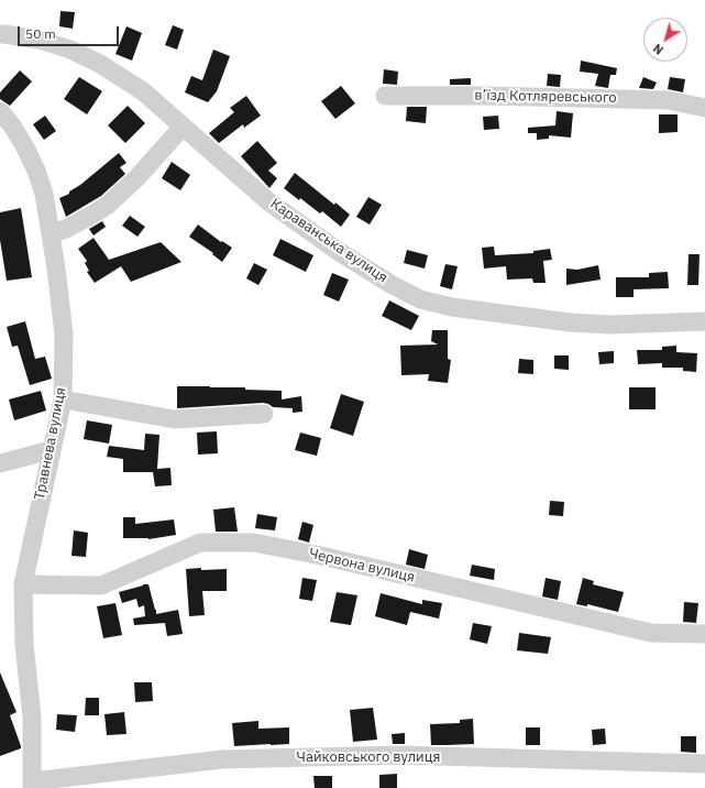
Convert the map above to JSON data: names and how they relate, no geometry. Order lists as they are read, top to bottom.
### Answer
{
  "streets": {
    "street": [
      "в’їзд Котляревського",
      "Караванська вулиця",
      "Травнева вулиця",
      "Червона вулиця",
      "Чайковського вулиця"
    ]
  },
  "crossings": [
    ["Травнева вулиця", "Червона вулиця"],
    ["Травнева вулиця", "Чайковського вулиця"]
  ],
  "scale_bar": "50 m",
  "north": "bottom left"
}
